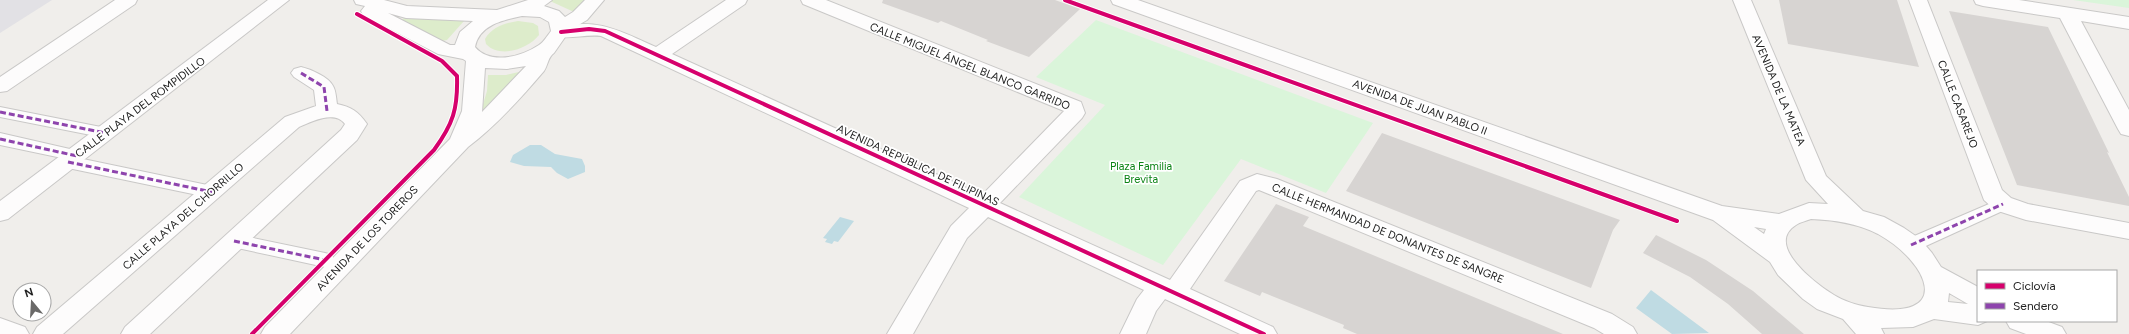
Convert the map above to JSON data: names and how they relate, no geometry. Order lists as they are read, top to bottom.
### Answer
{
  "streets": {
    "street": [
      "CALLE MIGUEL ÁNGEL BLANCO GARRIDO",
      "AVENIDA DE LA MATEA",
      "CALLE CASAREJO",
      "CALLE PLAYA DEL ROMPIDILLO",
      "AVENIDA DE JUAN PABLO II",
      "AVENIDA REPÚBLICA DE FILIPINAS",
      "CALLE PLAYA DEL CHORRILLO",
      "CALLE HERMANDAD DE DONANTES DE SANGRE",
      "AVENIDA DE LOS TOREROS"
    ]
  },
  "crossings": [
    ["CALLE MIGUEL ÁNGEL BLANCO GARRIDO", "AVENIDA REPÚBLICA DE FILIPINAS"],
    ["AVENIDA REPÚBLICA DE FILIPINAS", "CALLE HERMANDAD DE DONANTES DE SANGRE"]
  ],
  "parks": ["Plaza Familia Brevita"],
  "legend": ["Ciclovía", "Sendero"],
  "north": "top"
}
